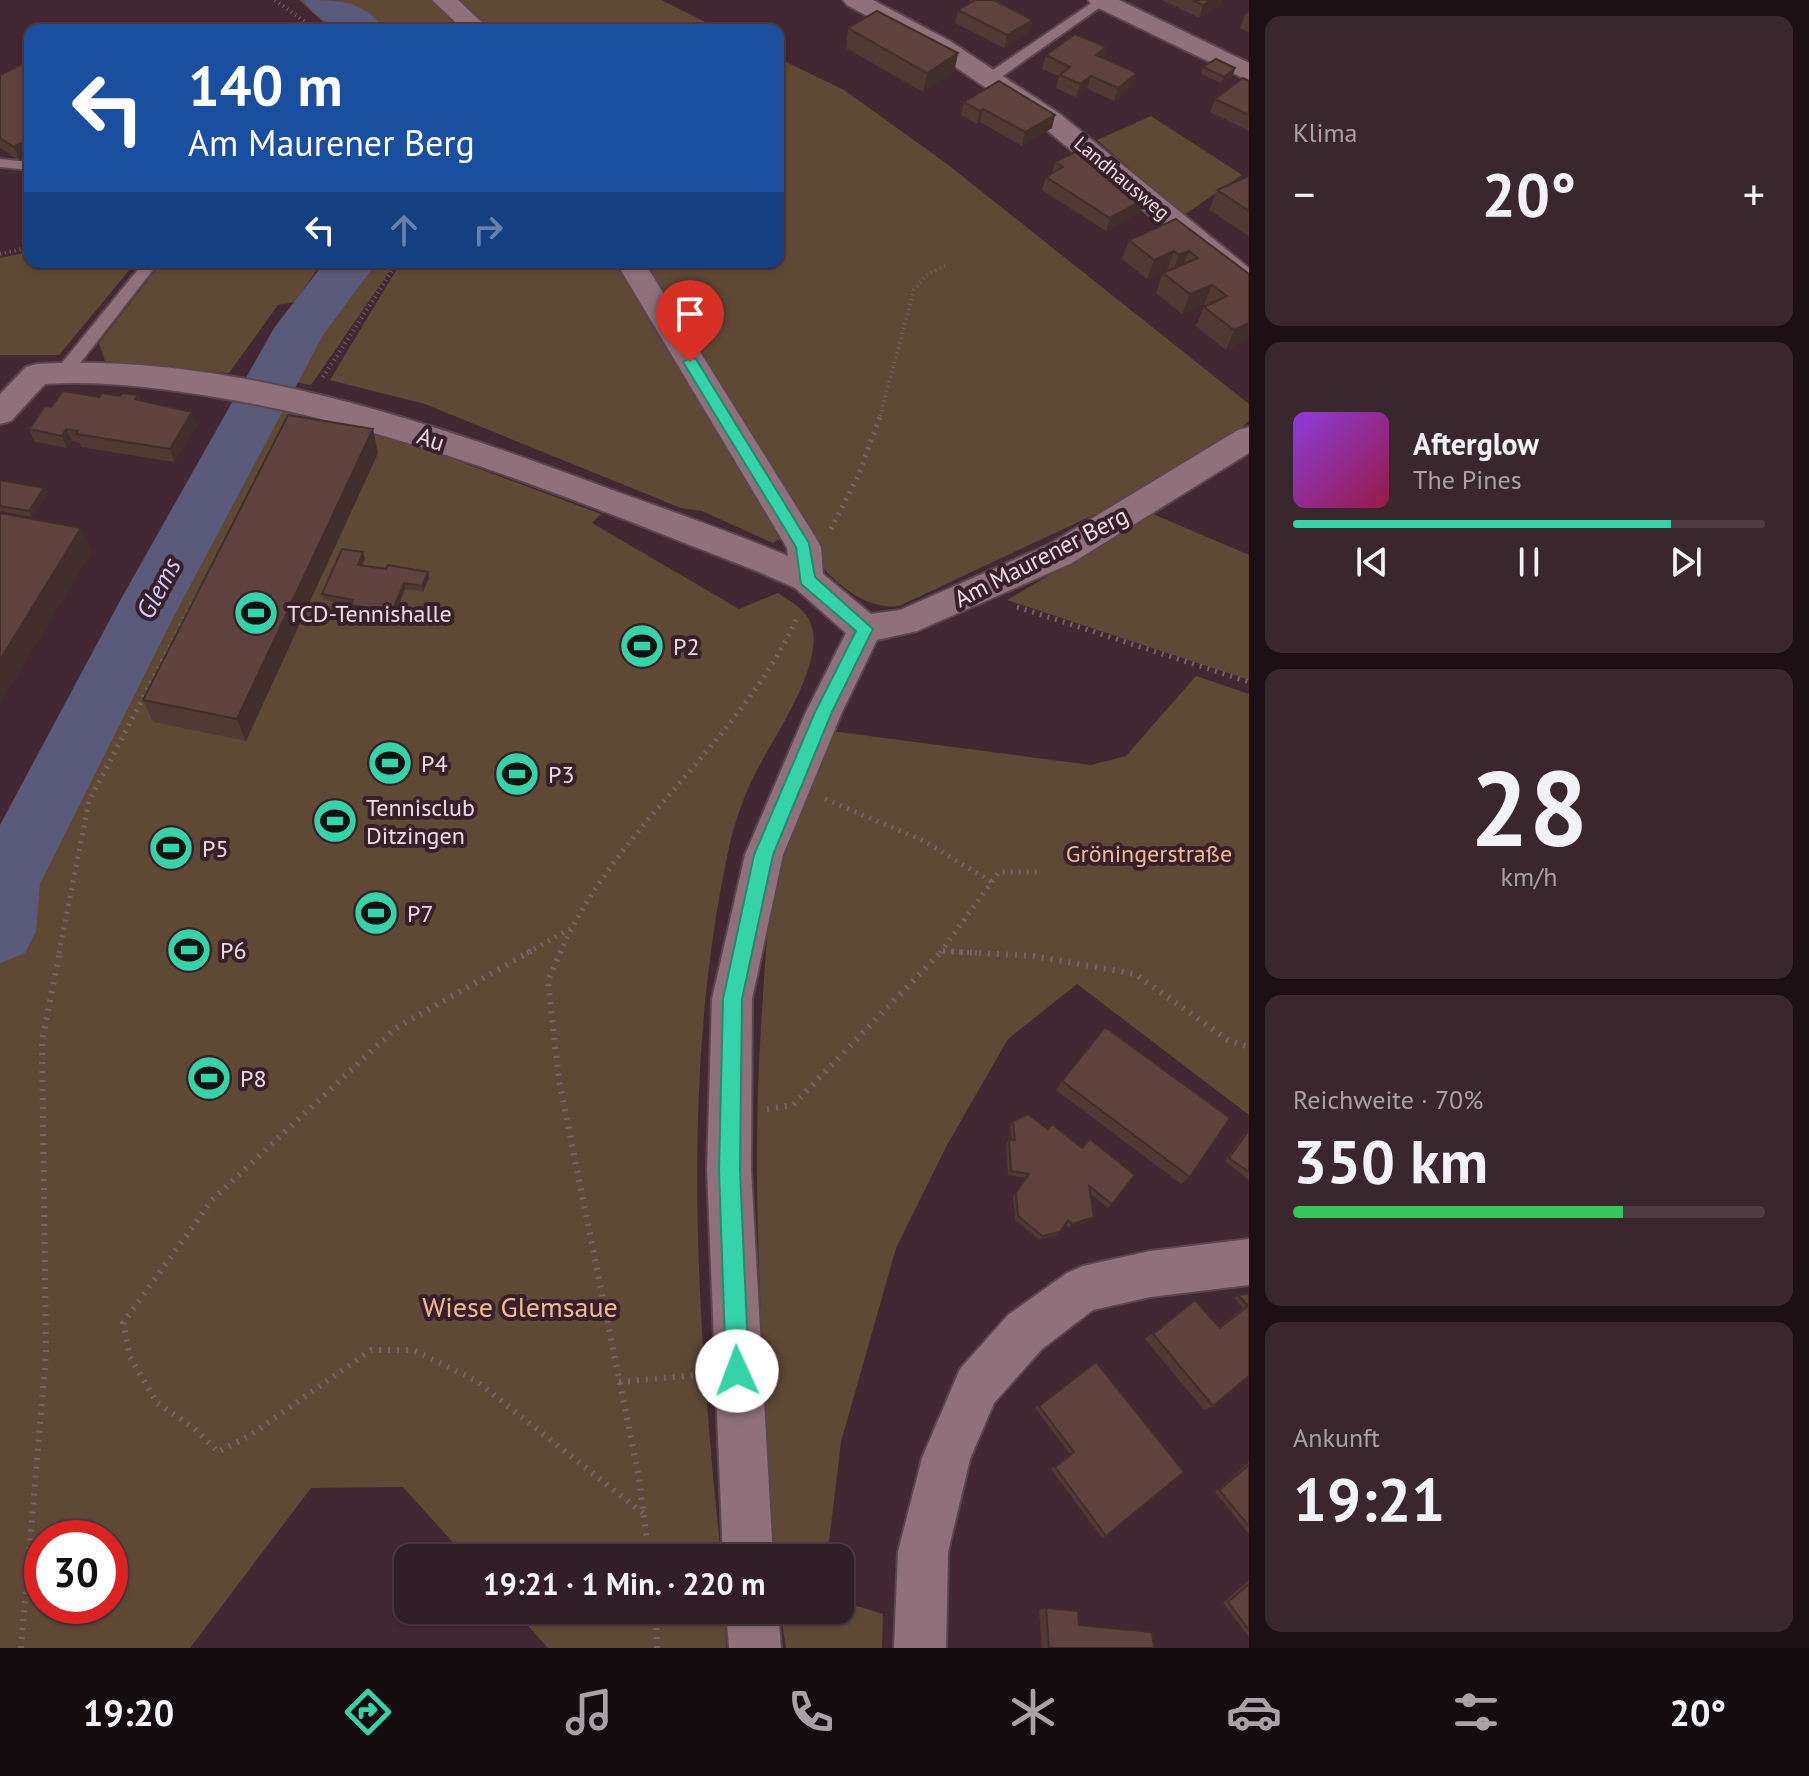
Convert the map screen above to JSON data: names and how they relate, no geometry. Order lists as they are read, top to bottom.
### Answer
{
  "streets": {
    "street": ["Landhausweg", "Au", "Am Maurener Berg"]
  },
  "water": ["Glems"],
  "parks": ["Gröningerstraße", "Wiese Glemsaue"],
  "places": {
    "sports": [
      "TCD-Tennishalle",
      "P2",
      "P4",
      "P3",
      "Tennisclub Ditzingen",
      "P5",
      "P7",
      "P6",
      "P8"
    ]
  },
  "page": {
    "tile": [
      "Klima",
      ["28", "km/h"],
      ["Reichweite · 70%", "350 km"],
      ["Ankunft", "19:21"]
    ],
    "turn": ["140 m", "Am Maurener Berg"],
    "heat": ["−", "20°", "+"],
    "song": ["Afterglow", "The Pines"],
    "limit": "30",
    "trip": "19:21 · 1 Min. · 220 m",
    "tabs": ["19:20", "20°"]
  }
}
